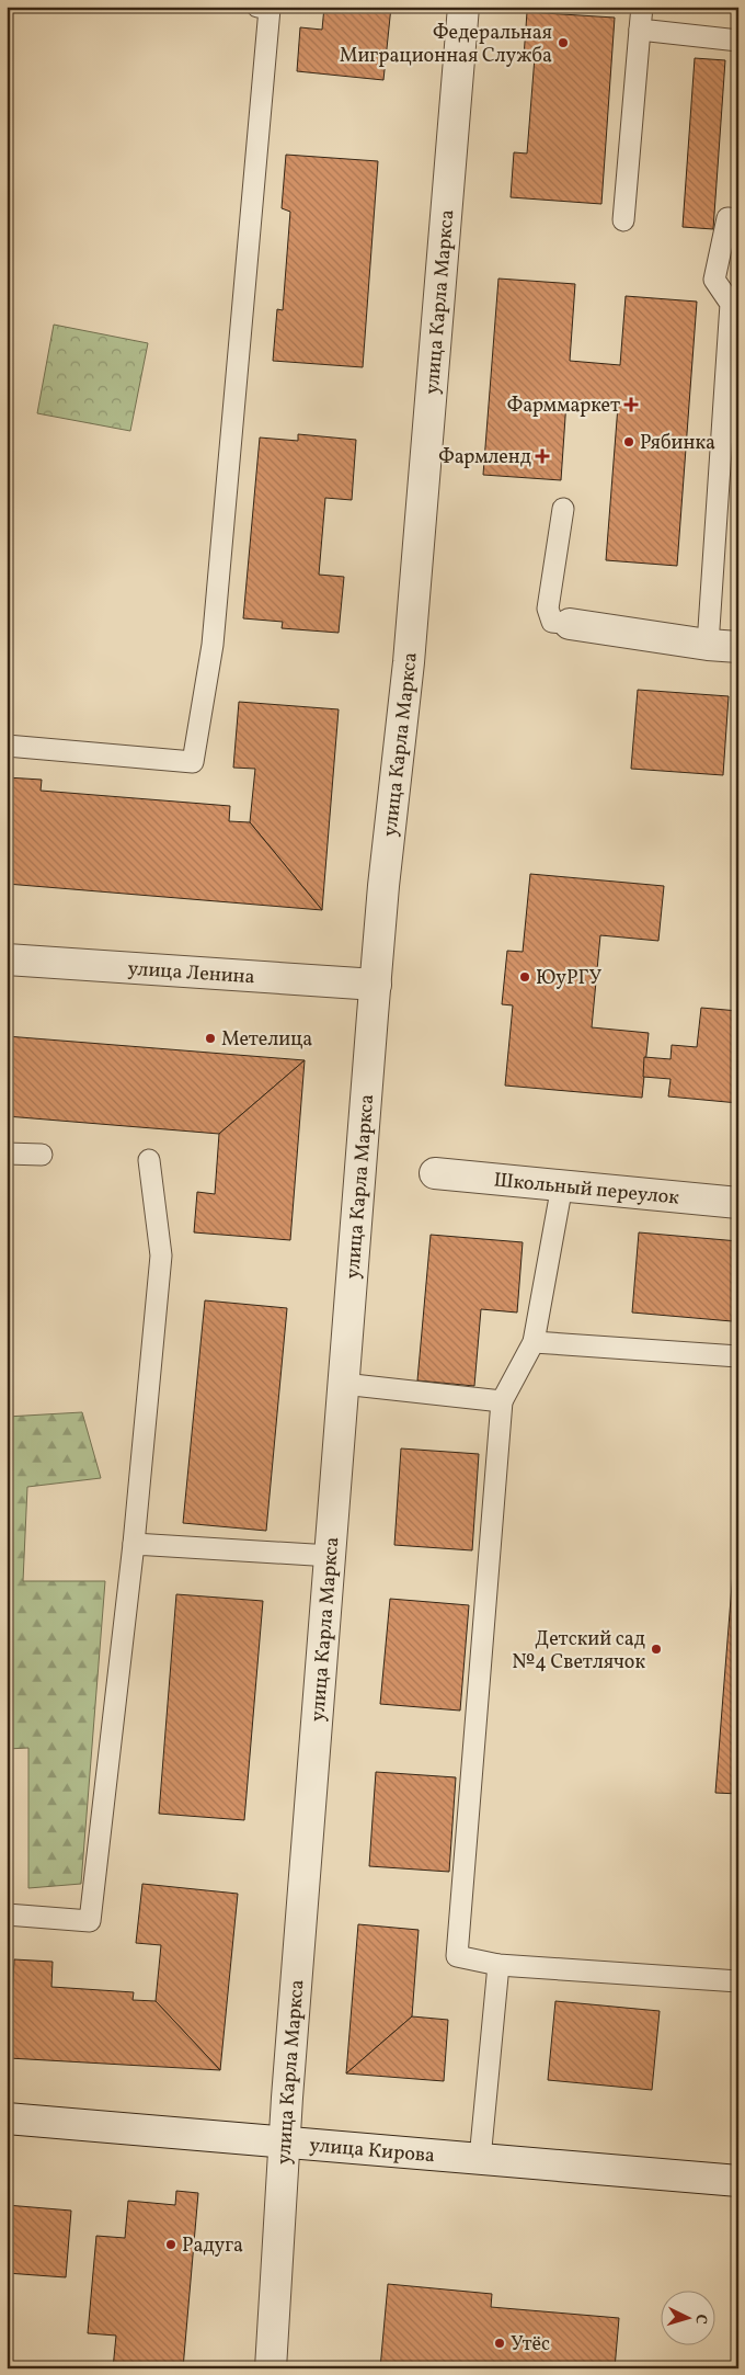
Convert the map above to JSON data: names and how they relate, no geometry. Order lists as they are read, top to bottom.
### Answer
{
  "streets": {
    "street": [
      "улица Карла Маркса",
      "улица Ленина",
      "Школьный переулок",
      "улица Кирова"
    ]
  },
  "crossings": [
    ["улица Карла Маркса", "улица Ленина"],
    ["улица Карла Маркса", "улица Кирова"]
  ],
  "places": {
    "other": [
      "Федеральная Миграционная Служба",
      "Рябинка",
      "ЮуРГУ",
      "Метелица",
      "Детский сад №4 Светлячок",
      "Радуга",
      "Утёс"
    ],
    "health": ["Фарммаркет", "Фармленд"]
  },
  "north": "right"
}
